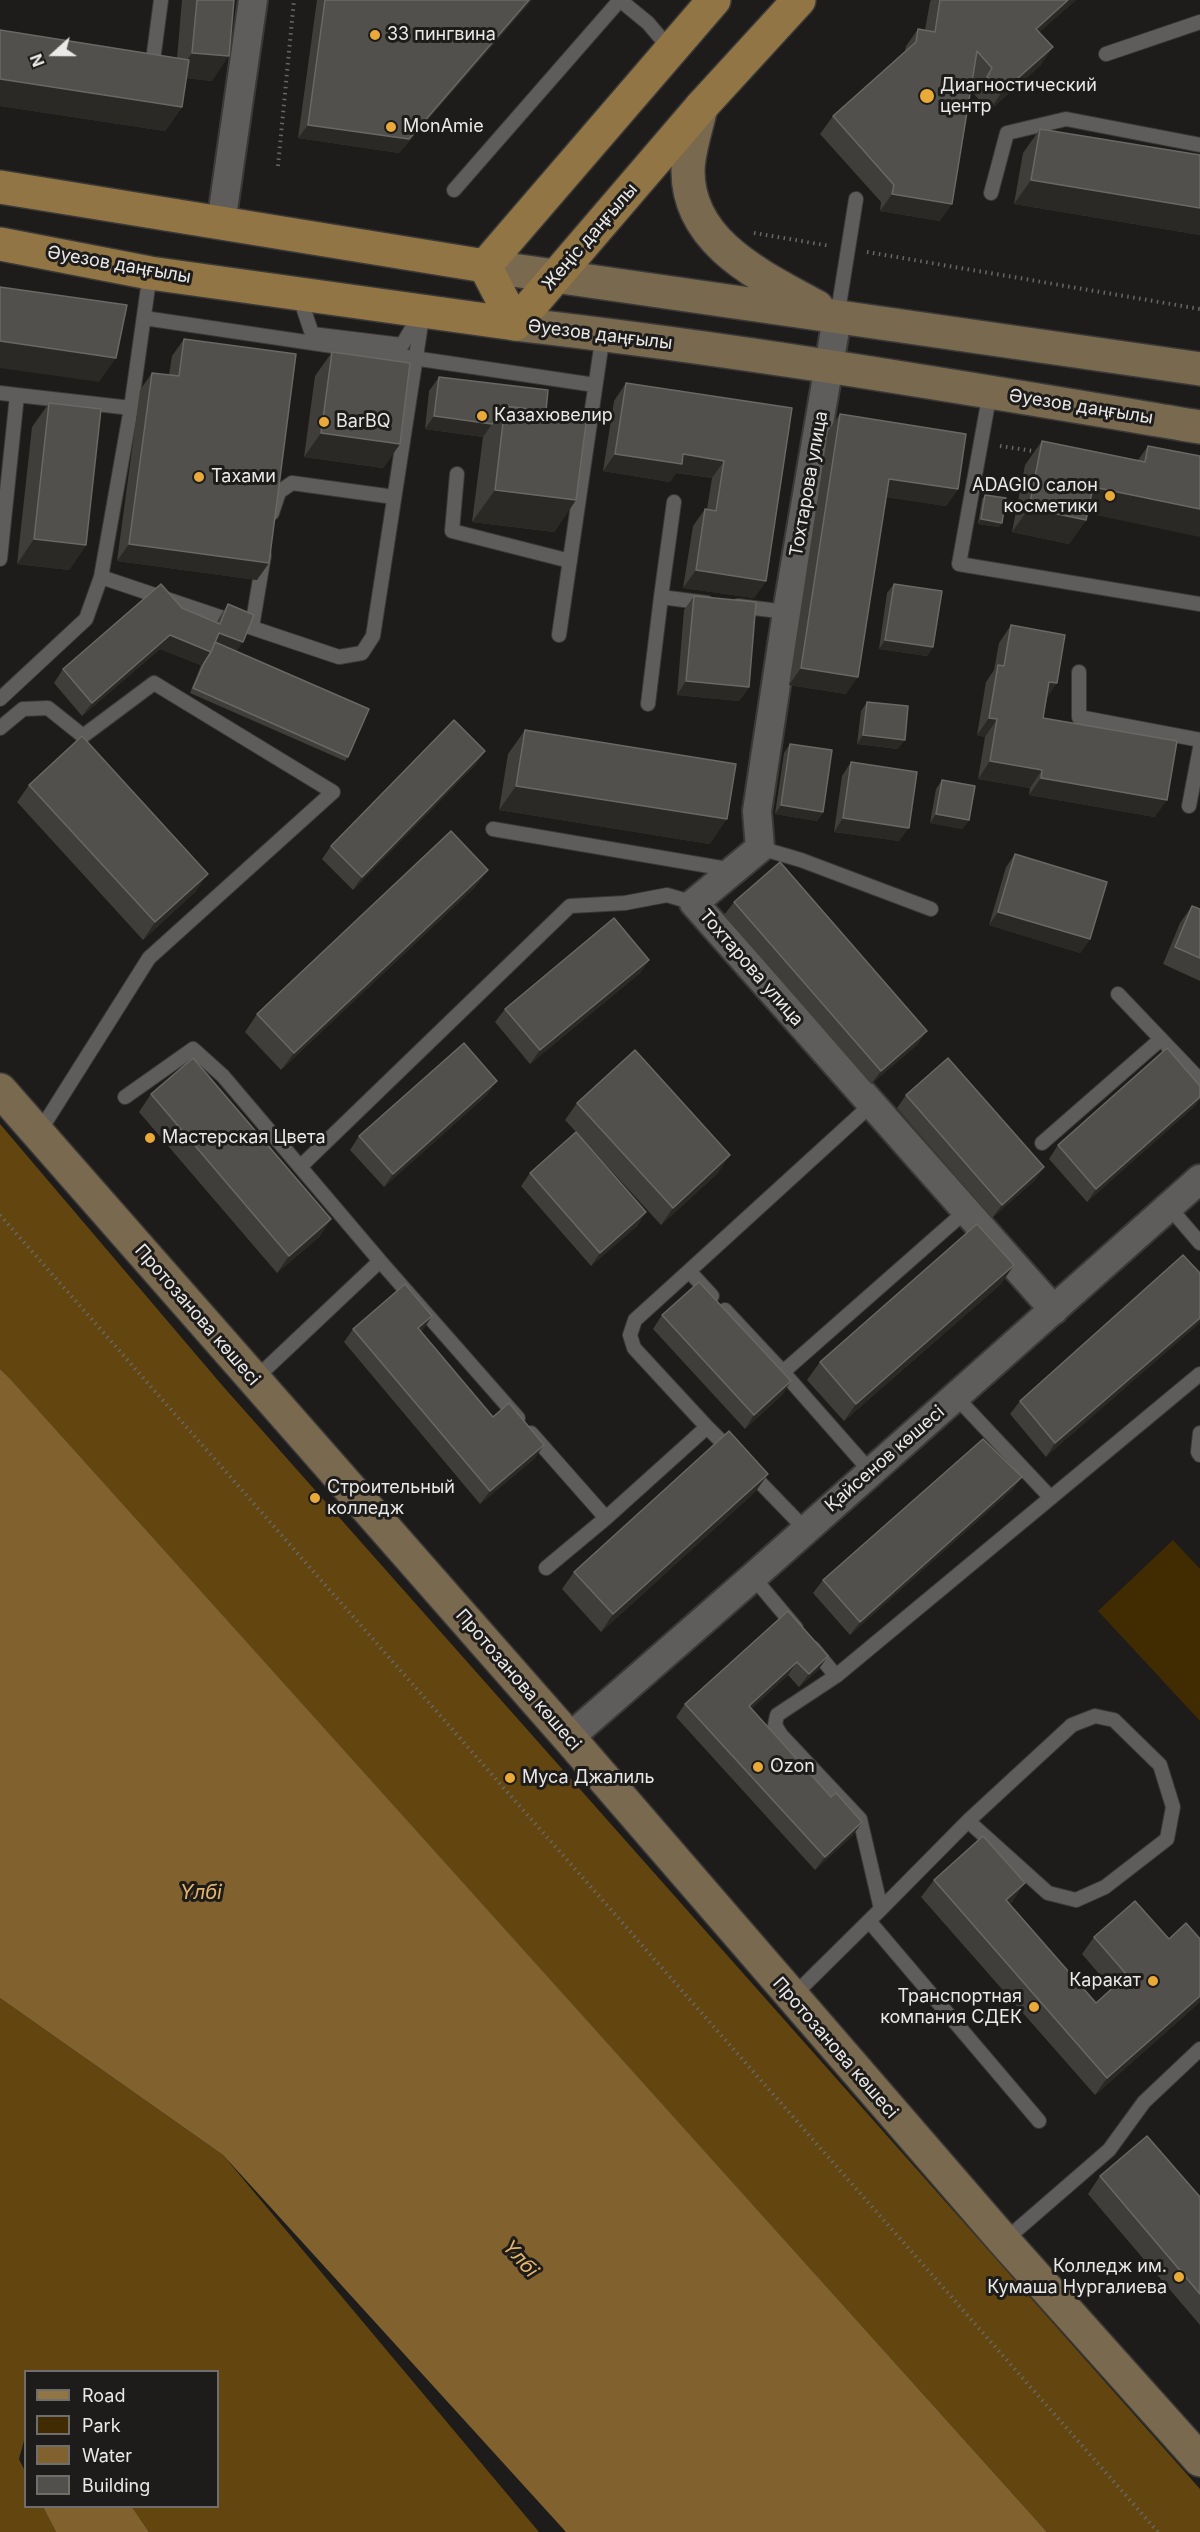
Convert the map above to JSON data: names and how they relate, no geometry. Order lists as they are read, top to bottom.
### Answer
{
  "streets": {
    "main road": ["Жеңіс даңғылы", "Әуезов даңғылы", "Протозанова көшесі"],
    "street": ["Тохтарова улица", "Қайсенов көшесі"]
  },
  "crossings": [
    ["Жеңіс даңғылы", "Әуезов даңғылы"],
    ["Әуезов даңғылы", "Тохтарова улица"],
    ["Тохтарова улица", "Қайсенов көшесі"],
    ["Протозанова көшесі", "Қайсенов көшесі"]
  ],
  "water": ["Үлбі"],
  "places": [
    "33 пингвина",
    "Диагностический центр",
    "MonAmie",
    "Казахювелир",
    "BarBQ",
    "Тахами",
    "ADAGIO салон косметики",
    "Мастерская Цвета",
    "Строительный колледж",
    "Ozon",
    "Муса Джалиль",
    "Каракат",
    "Транспортная компания СДЕК",
    "Колледж им. Кумаша Нургалиева"
  ],
  "legend": [
    "Road",
    "Park",
    "Water",
    "Building"
  ],
  "north": "left"
}
